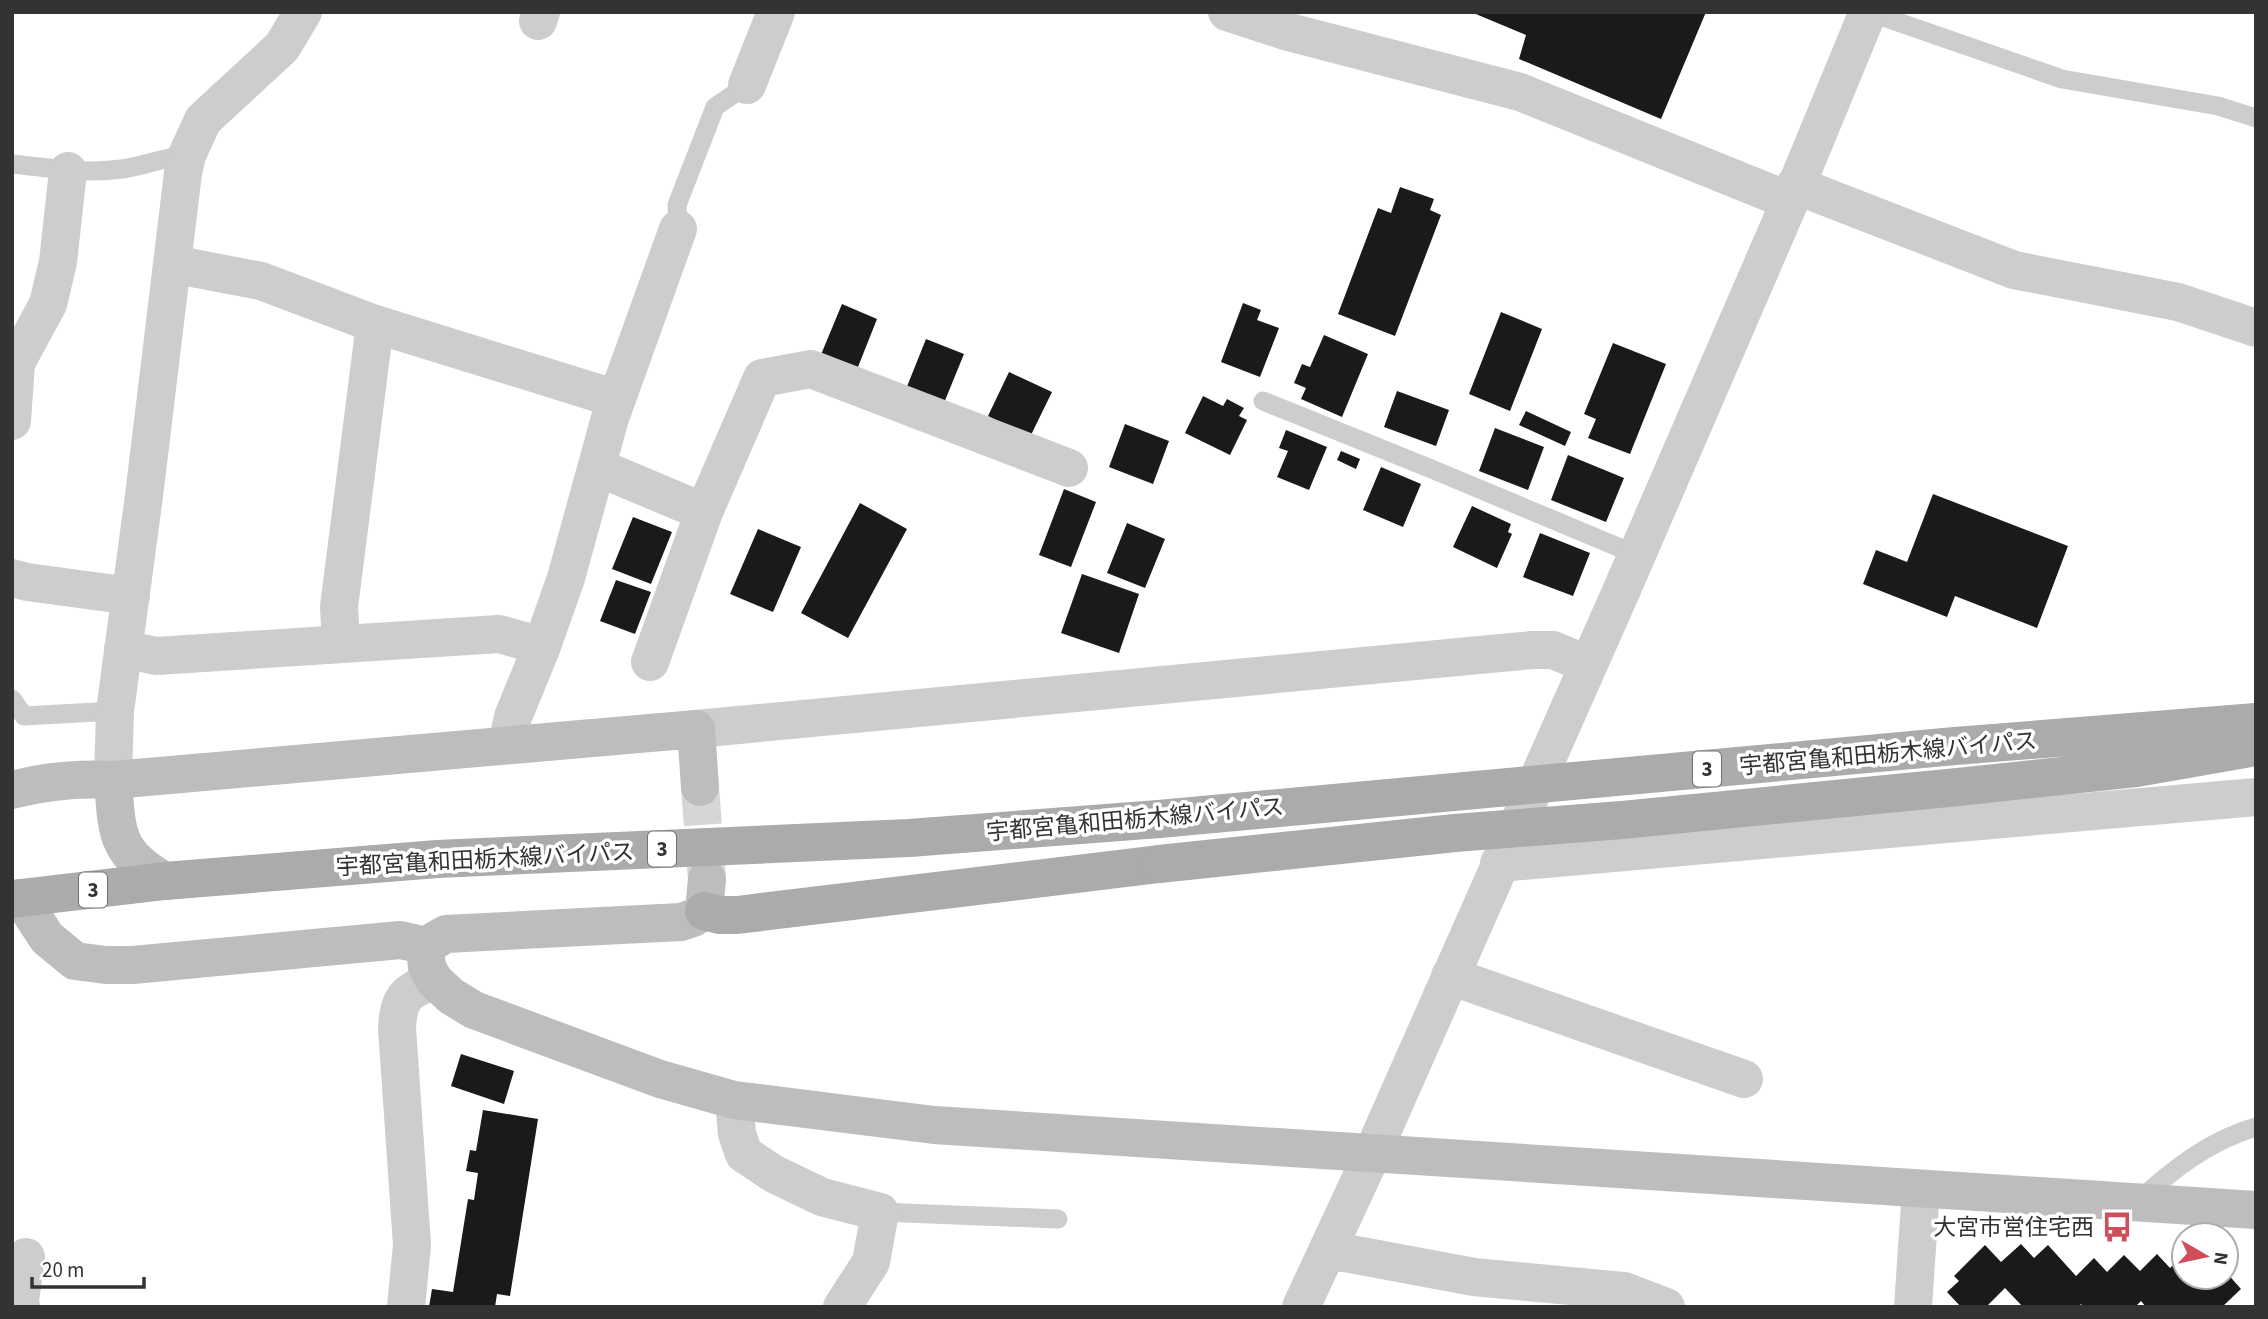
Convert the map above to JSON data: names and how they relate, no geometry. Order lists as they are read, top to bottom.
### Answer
{
  "streets": {
    "main road": ["宇都宮亀和田栃木線バイパス", "3"]
  },
  "places": {
    "bus stop": ["大宮市営住宅西"]
  },
  "scale_bar": "20 m",
  "north": "right"
}
